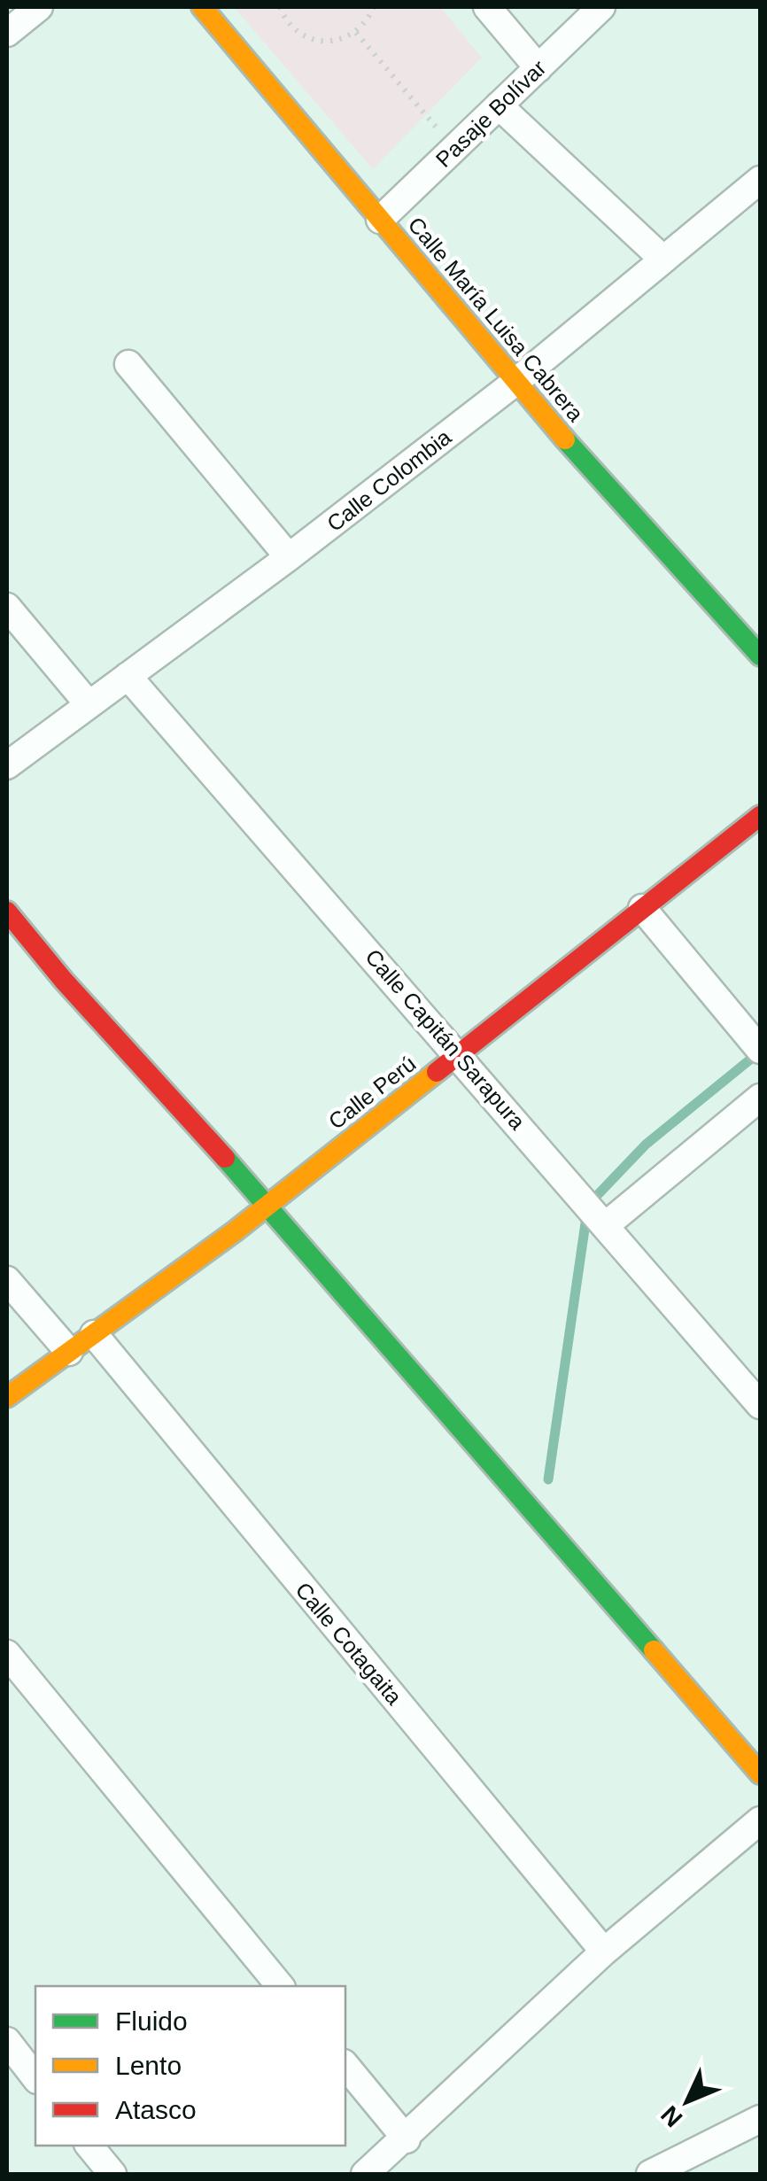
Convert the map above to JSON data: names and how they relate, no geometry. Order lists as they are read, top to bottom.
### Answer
{
  "streets": {
    "street": [
      "Pasaje Bolívar",
      "Calle María Luisa Cabrera",
      "Calle Colombia",
      "Calle Capitán Sarapura",
      "Calle Perú",
      "Calle Cotagaita"
    ]
  },
  "crossings": [
    ["Pasaje Bolívar", "Calle María Luisa Cabrera"],
    ["Calle María Luisa Cabrera", "Calle Colombia"],
    ["Calle Colombia", "Calle Capitán Sarapura"],
    ["Calle Capitán Sarapura", "Calle Perú"],
    ["Calle Perú", "Calle Cotagaita"]
  ],
  "legend": ["Fluido", "Lento", "Atasco"],
  "north": "bottom left"
}
